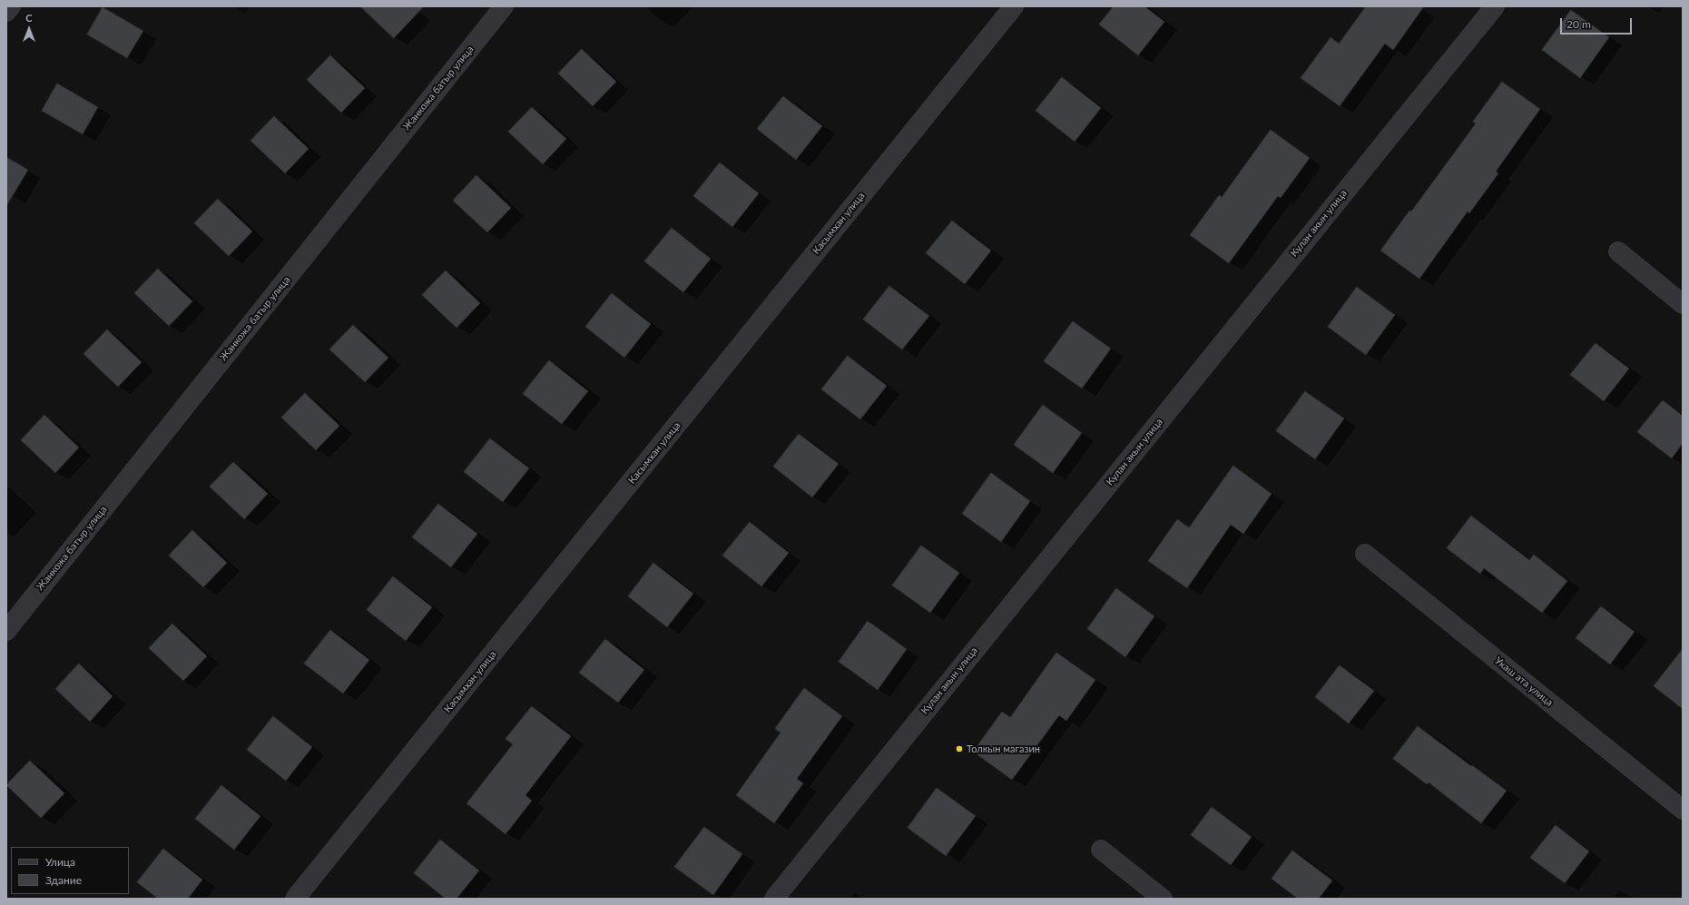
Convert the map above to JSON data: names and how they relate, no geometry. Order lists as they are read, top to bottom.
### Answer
{
  "streets": {
    "street": [
      "Жанкожа батыр улица",
      "Касымхан улица",
      "Кулан акын улица",
      "Укаш ата улица"
    ]
  },
  "places": ["Толкын магазин"],
  "legend": ["Улица", "Здание"],
  "scale_bar": "20 m",
  "north": "top"
}
